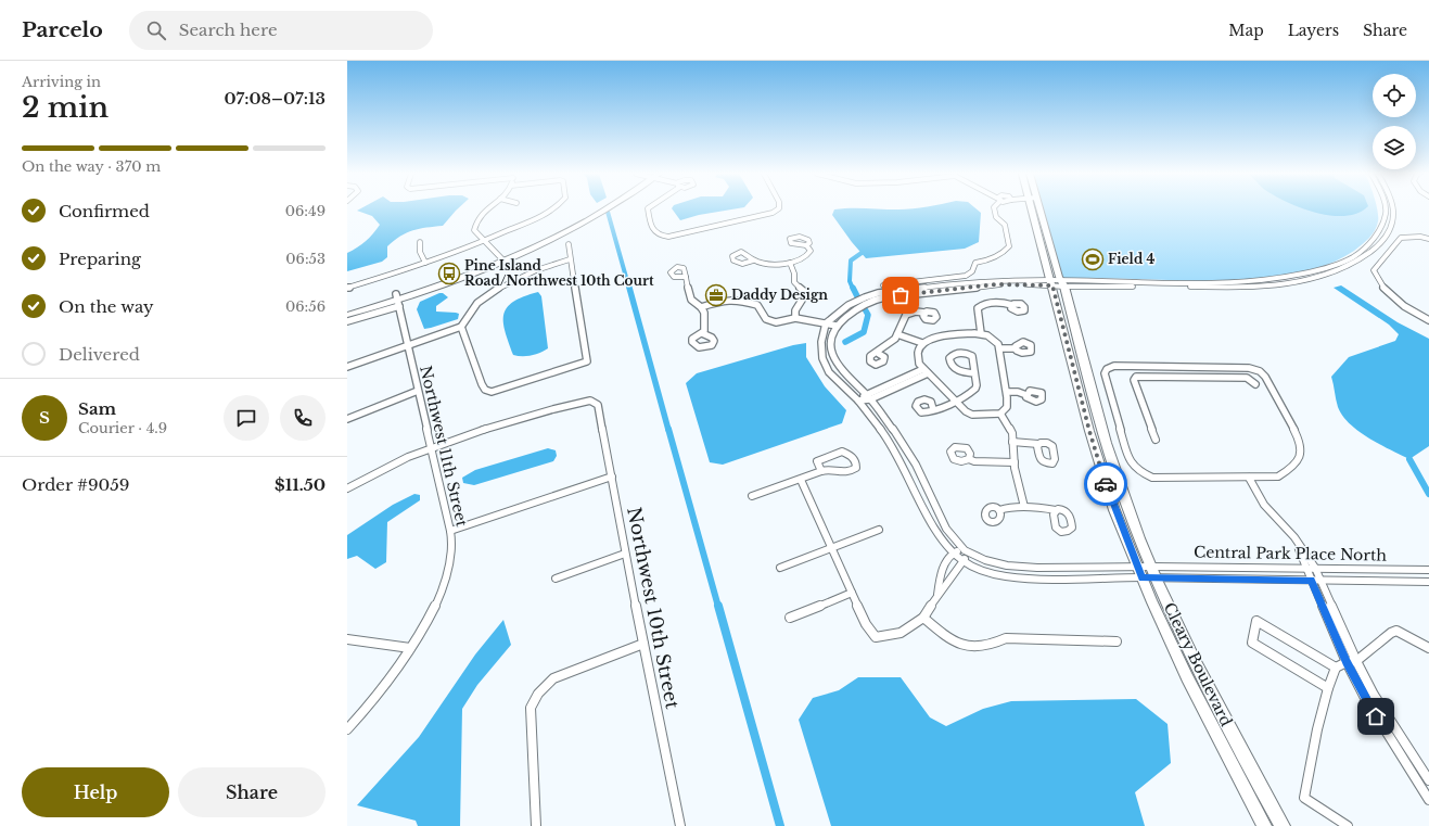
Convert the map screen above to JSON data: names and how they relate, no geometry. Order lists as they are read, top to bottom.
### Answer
{
  "streets": {
    "street": [
      "Northwest 11th Street",
      "Central Park Place North",
      "Northwest 10th Street",
      "Cleary Boulevard"
    ]
  },
  "crossings": [
    ["Northwest 11th Street", "Northwest 10th Street"],
    ["Central Park Place North", "Cleary Boulevard"]
  ],
  "places": {
    "sports": ["Field 4"],
    "bus stop": ["Pine Island Road/Northwest 10th Court"],
    "office": ["Daddy Design"]
  },
  "page": {
    "header": "Parcelo",
    "search": "Search here",
    "nav": ["Map", "Layers", "Share"],
    "heading": ["2 min", "Arriving in", "07:08–07:13"],
    "panel": [
      "Sam",
      "Courier · 4.9",
      "Order #9059",
      "$11.50"
    ],
    "bar": "On the way · 370 m",
    "list": [
      ["Confirmed", "06:49"],
      ["Preparing", "06:53"],
      ["On the way", "06:56"],
      "Delivered"
    ],
    "round": "S",
    "buttons": ["Help", "Share"]
  }
}
